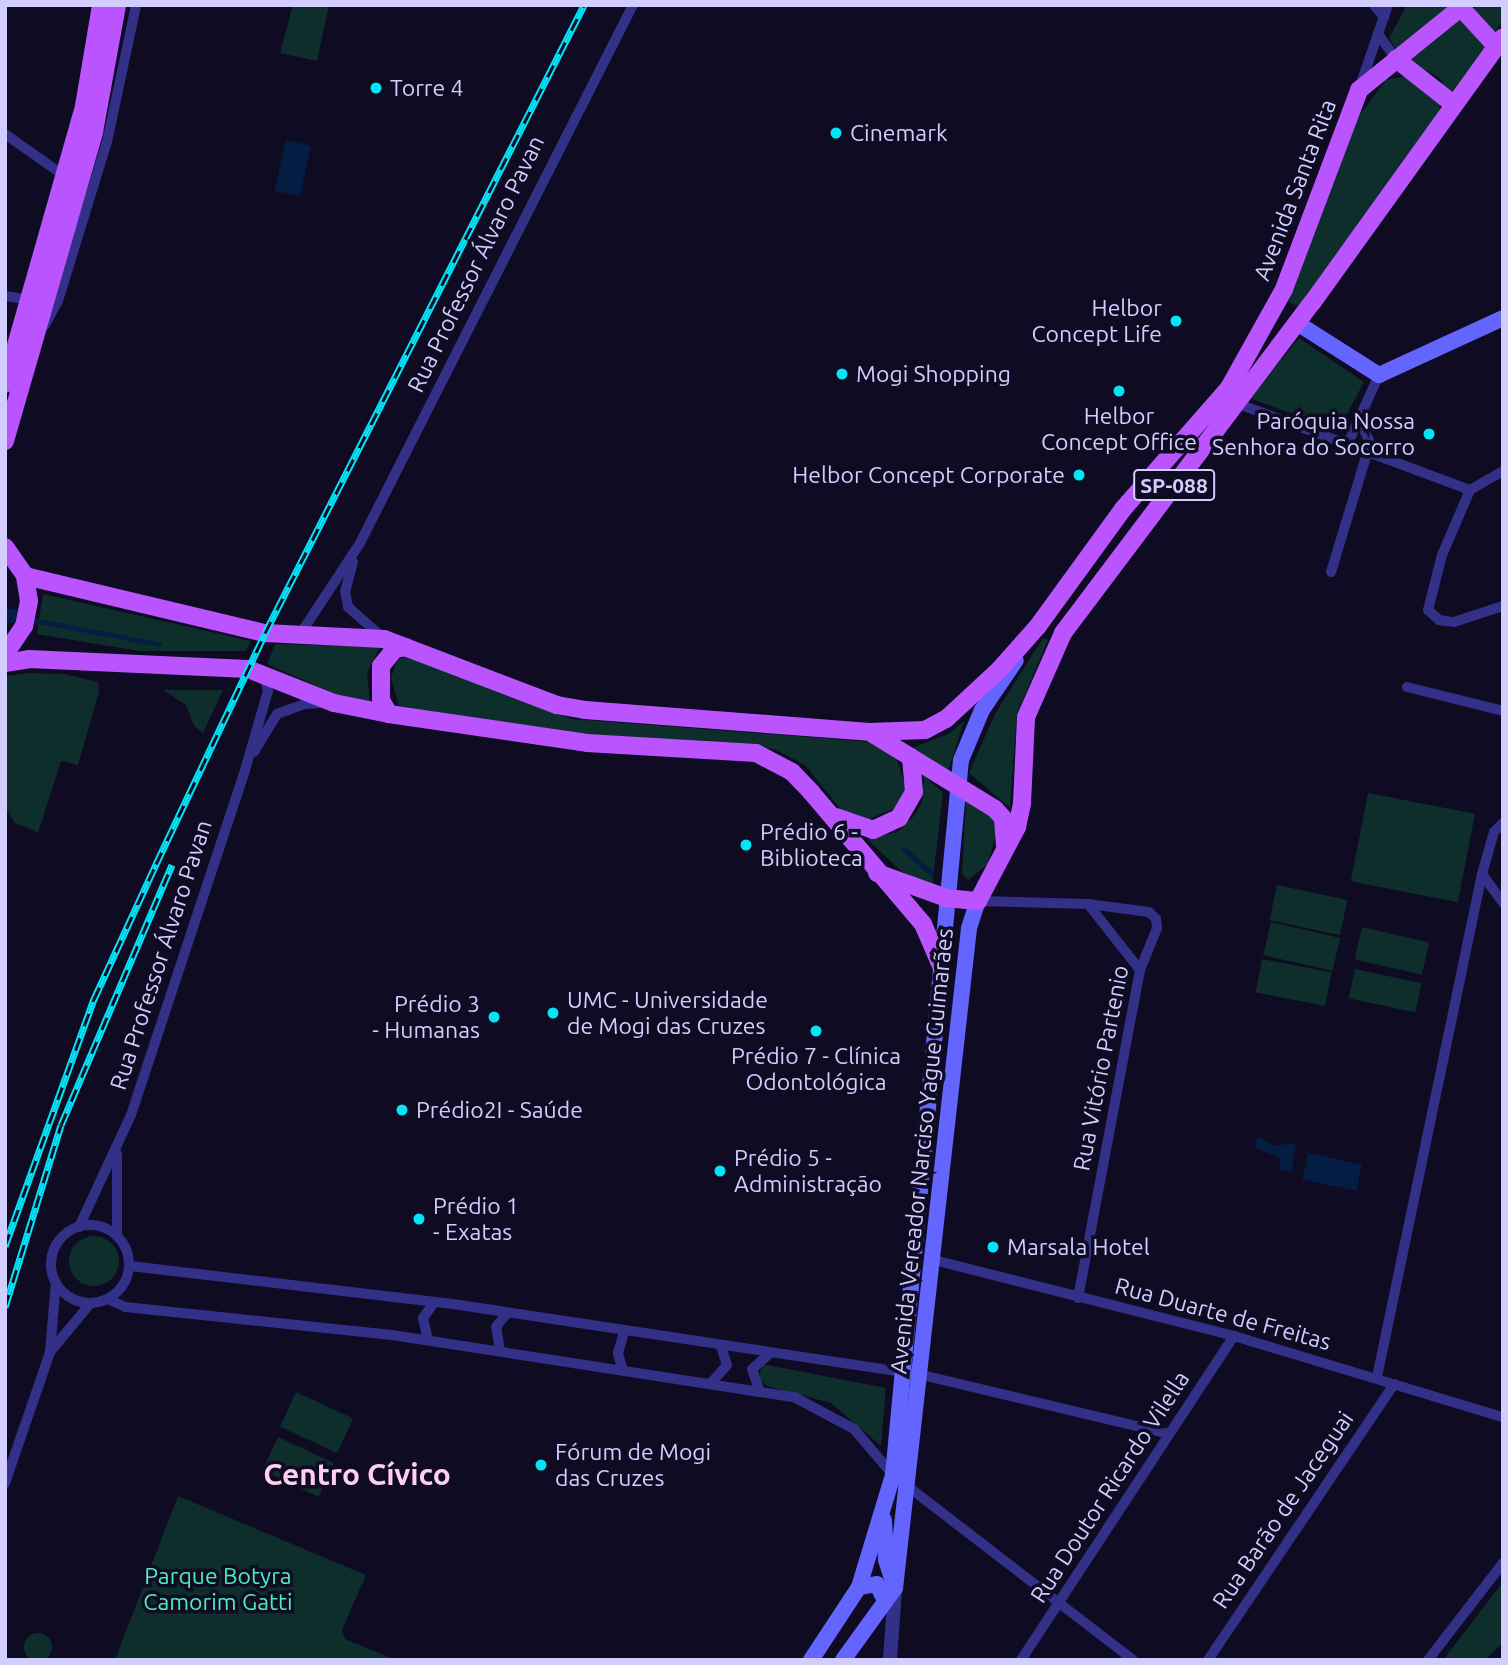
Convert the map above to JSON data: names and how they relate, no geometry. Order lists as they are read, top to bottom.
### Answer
{
  "streets": {
    "main road": ["Avenida Santa Rita", "SP-088", "Avenida Vereador Narciso Yague Guimarães"],
    "street": [
      "Rua Professor Álvaro Pavan",
      "Rua Vitório Partenio",
      "Rua Duarte de Freitas",
      "Rua Doutor Ricardo Vilella",
      "Rua Barão de Jaceguai"
    ]
  },
  "crossings": [
    ["Avenida Santa Rita", "Avenida Vereador Narciso Yague Guimarães"],
    ["Rua Vitório Partenio", "Rua Duarte de Freitas"],
    ["Avenida Vereador Narciso Yague Guimarães", "Rua Duarte de Freitas"],
    ["Rua Duarte de Freitas", "Rua Doutor Ricardo Vilella"],
    ["Rua Duarte de Freitas", "Rua Barão de Jaceguai"]
  ],
  "districts": ["Centro Cívico"],
  "parks": ["Parque Botyra Camorim Gatti"],
  "places": [
    "Torre 4",
    "Cinemark",
    "Helbor Concept Life",
    "Mogi Shopping",
    "Helbor Concept Office",
    "Paróquia Nossa Senhora do Socorro",
    "Helbor Concept Corporate",
    "Prédio 6 - Biblioteca",
    "UMC - Universidade de Mogi das Cruzes",
    "Prédio 3 - Humanas",
    "Prédio 7 - Clínica Odontológica",
    "Prédio2I - Saúde",
    "Prédio 5 - Administração",
    "Prédio 1 - Exatas",
    "Marsala Hotel",
    "Fórum de Mogi das Cruzes"
  ]
}
